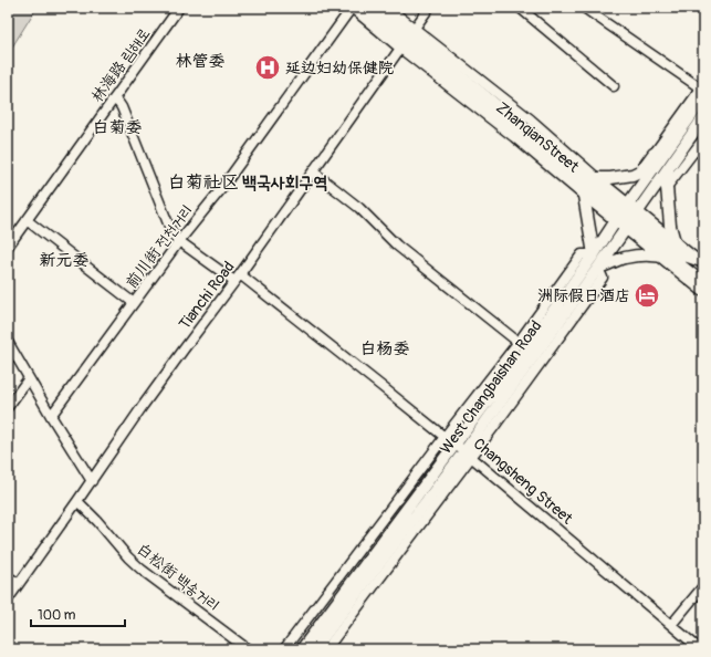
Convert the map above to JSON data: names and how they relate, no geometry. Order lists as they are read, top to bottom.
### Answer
{
  "streets": {
    "main road": ["ZhanqianStreet", "West Changbaishan Road"],
    "street": [
      "林海路 림해로",
      "前川街 전천거리",
      "Tianchi Road",
      "Changsheng Street",
      "白松街 백송거리"
    ]
  },
  "crossings": [
    ["ZhanqianStreet", "前川街 전천거리"],
    ["ZhanqianStreet", "Tianchi Road"],
    ["ZhanqianStreet", "West Changbaishan Road"],
    ["前川街 전천거리", "Changsheng Street"],
    ["Tianchi Road", "Changsheng Street"],
    ["Tianchi Road", "白松街 백송거리"],
    ["West Changbaishan Road", "Changsheng Street"]
  ],
  "districts": [
    "林管委",
    "白菊委",
    "白菊社区 백국사회구역",
    "新元委",
    "白杨委"
  ],
  "places": {
    "hospital": ["延边妇幼保健院"],
    "hotel": ["洲际假日酒店"]
  },
  "scale_bar": "100 m"
}
